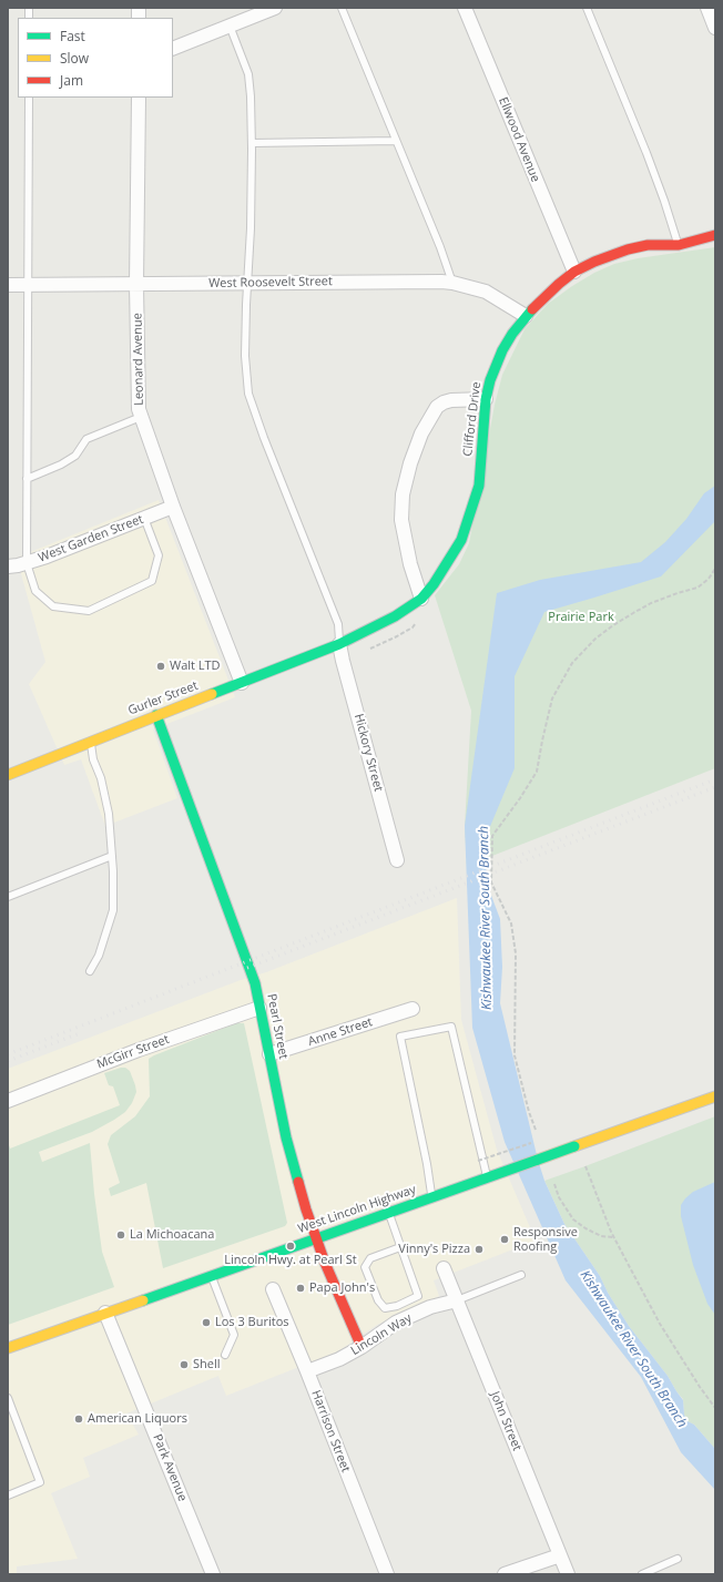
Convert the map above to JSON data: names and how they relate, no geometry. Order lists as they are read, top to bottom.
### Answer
{
  "streets": {
    "street": [
      "Ellwood Avenue",
      "West Roosevelt Street",
      "Leonard Avenue",
      "Clifford Drive",
      "West Garden Street",
      "Gurler Street",
      "Hickory Street",
      "Pearl Street",
      "Anne Street",
      "McGirr Street",
      "West Lincoln Highway",
      "Lincoln Way",
      "John Street",
      "Harrison Street",
      "Park Avenue"
    ]
  },
  "crossings": [
    ["Ellwood Avenue", "Clifford Drive"],
    ["West Roosevelt Street", "Leonard Avenue"],
    ["West Roosevelt Street", "Clifford Drive"],
    ["Leonard Avenue", "West Garden Street"],
    ["Leonard Avenue", "Gurler Street"],
    ["Clifford Drive", "Gurler Street"],
    ["Gurler Street", "Hickory Street"],
    ["Gurler Street", "Pearl Street"],
    ["Pearl Street", "Anne Street"],
    ["Pearl Street", "McGirr Street"],
    ["Pearl Street", "West Lincoln Highway"],
    ["Pearl Street", "Lincoln Way"],
    ["West Lincoln Highway", "Park Avenue"],
    ["Lincoln Way", "John Street"],
    ["Lincoln Way", "Harrison Street"]
  ],
  "water": ["Kishwaukee River South Branch"],
  "parks": ["Prairie Park"],
  "places": [
    "Walt LTD",
    "La Michoacana",
    "Responsive Roofing",
    "Lincoln Hwy. at Pearl St",
    "Vinny's Pizza",
    "Papa John's",
    "Los 3 Buritos",
    "Shell",
    "American Liquors"
  ],
  "legend": ["Fast", "Slow", "Jam"]
}
